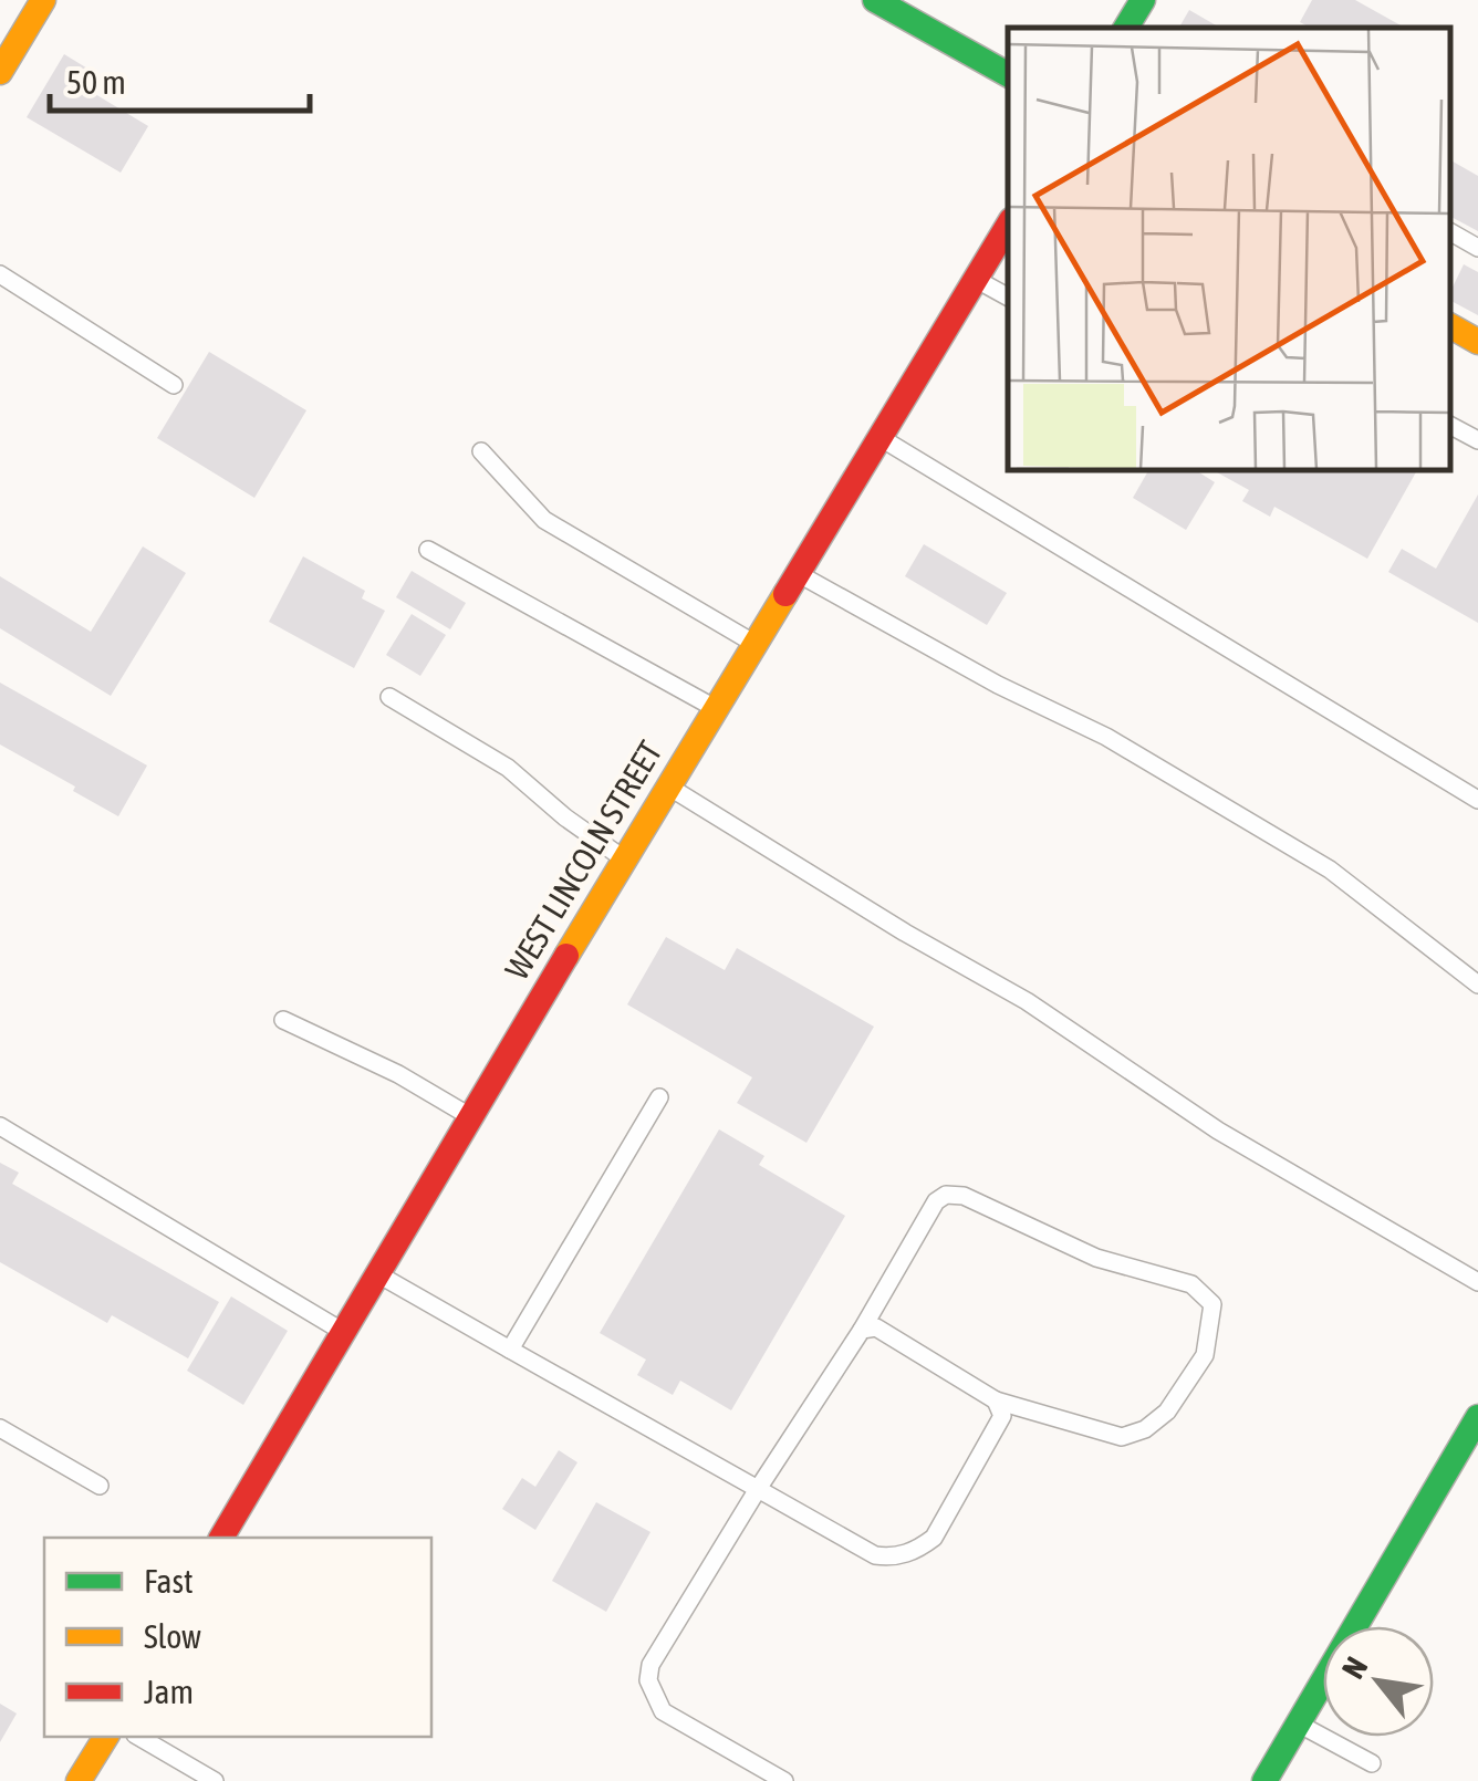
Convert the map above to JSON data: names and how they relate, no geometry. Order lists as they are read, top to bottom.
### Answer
{
  "streets": {
    "street": ["WEST LINCOLN STREET"]
  },
  "legend": ["Fast", "Slow", "Jam"],
  "scale_bar": "50 m",
  "north": "top left"
}
